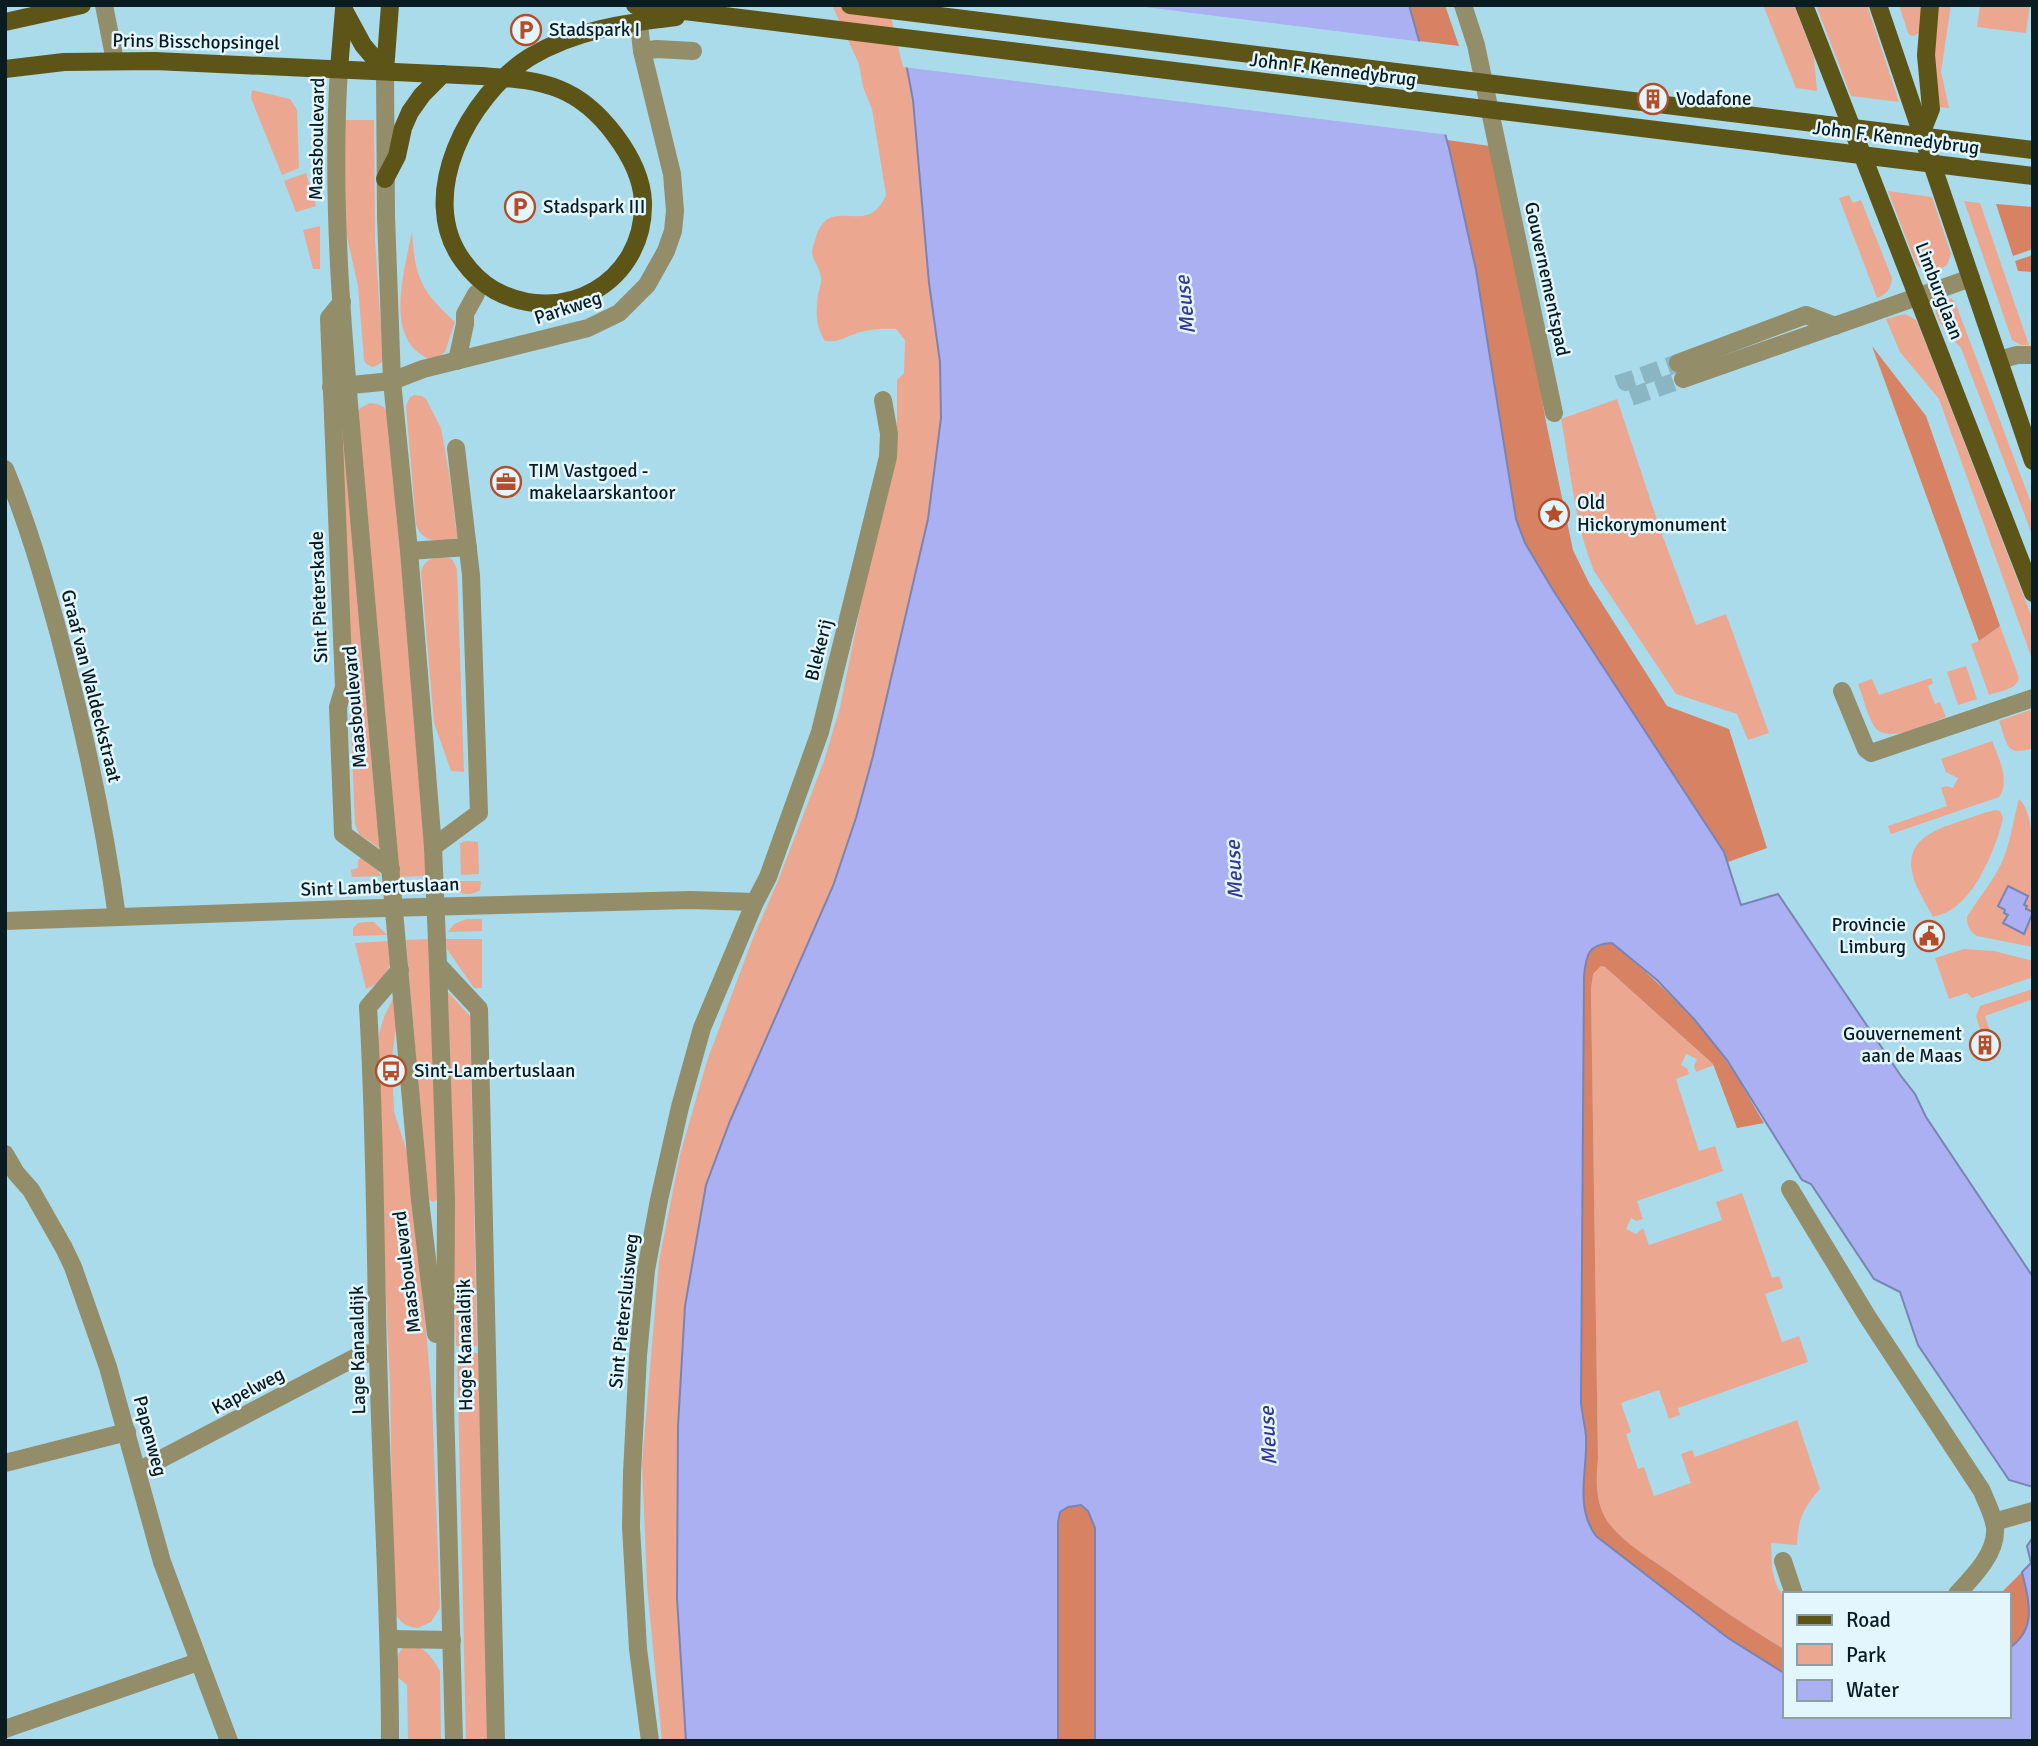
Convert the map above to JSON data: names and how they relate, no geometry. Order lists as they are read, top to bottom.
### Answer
{
  "streets": {
    "main road": [
      "Prins Bisschopsingel",
      "John F. Kennedybrug",
      "Maasboulevard",
      "Limburglaan"
    ],
    "street": [
      "Gouvernementspad",
      "Parkweg",
      "Sint Pieterskade",
      "Blekerij",
      "Graaf van Waldeckstraat",
      "Sint Lambertuslaan",
      "Sint Pietersluisweg",
      "Hoge Kanaaldijk",
      "Lage Kanaaldijk",
      "Kapelweg",
      "Papenweg"
    ]
  },
  "crossings": [
    ["Prins Bisschopsingel", "Maasboulevard"],
    ["Maasboulevard", "Parkweg"],
    ["Maasboulevard", "Sint Pieterskade"],
    ["Maasboulevard", "Sint Lambertuslaan"],
    ["Maasboulevard", "Hoge Kanaaldijk"],
    ["Maasboulevard", "Lage Kanaaldijk"],
    ["Parkweg", "Sint Pieterskade"],
    ["Blekerij", "Sint Lambertuslaan"],
    ["Blekerij", "Sint Pietersluisweg"],
    ["Graaf van Waldeckstraat", "Sint Lambertuslaan"],
    ["Sint Lambertuslaan", "Sint Pietersluisweg"],
    ["Lage Kanaaldijk", "Kapelweg"],
    ["Kapelweg", "Papenweg"]
  ],
  "water": ["Meuse"],
  "places": {
    "parking": ["Stadspark I", "Stadspark III"],
    "building": ["Vodafone", "Gouvernement aan de Maas"],
    "office": ["TIM Vastgoed - makelaarskantoor"],
    "place": ["Old Hickorymonument"],
    "public building": ["Provincie Limburg"],
    "bus stop": ["Sint-Lambertuslaan"]
  },
  "legend": ["Road", "Park", "Water"]
}
